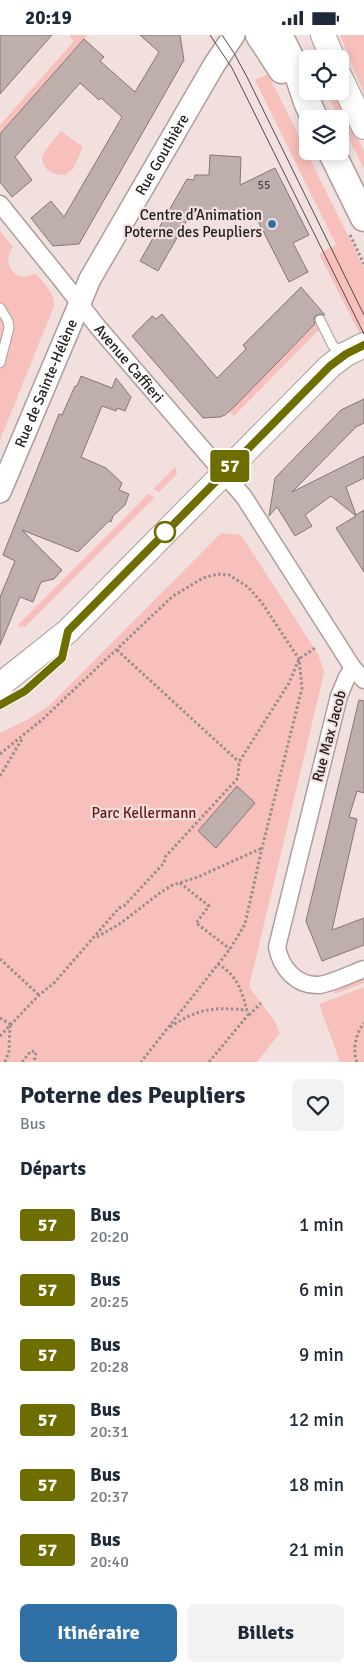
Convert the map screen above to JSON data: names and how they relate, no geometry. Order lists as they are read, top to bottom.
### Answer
{
  "streets": {
    "street": [
      "Rue Gouthière",
      "Avenue Caffieri",
      "Rue de Sainte-Hélène",
      "Rue Max Jacob"
    ]
  },
  "crossings": [
    ["Rue Gouthière", "Avenue Caffieri"],
    ["Rue Gouthière", "Rue de Sainte-Hélène"],
    ["Avenue Caffieri", "Rue de Sainte-Hélène"]
  ],
  "parks": ["Parc Kellermann"],
  "places": ["Centre d’Animation Poterne des Peupliers"],
  "lines": ["bus line 57"],
  "house_numbers": ["55"],
  "page": {
    "status": "20:19",
    "on_map": "57",
    "heading": [
      ["Poterne des Peupliers", "Bus"],
      "Départs"
    ],
    "list": [
      {
        "mark": "57",
        "name": "Bus",
        "note": "20:20",
        "value": "1 min"
      },
      {
        "mark": "57",
        "name": "Bus",
        "note": "20:25",
        "value": "6 min"
      },
      {
        "mark": "57",
        "name": "Bus",
        "note": "20:28",
        "value": "9 min"
      },
      {
        "mark": "57",
        "name": "Bus",
        "note": "20:31",
        "value": "12 min"
      },
      {
        "mark": "57",
        "name": "Bus",
        "note": "20:37",
        "value": "18 min"
      },
      {
        "mark": "57",
        "name": "Bus",
        "note": "20:40",
        "value": "21 min"
      }
    ],
    "buttons": ["Itinéraire", "Billets"]
  }
}
